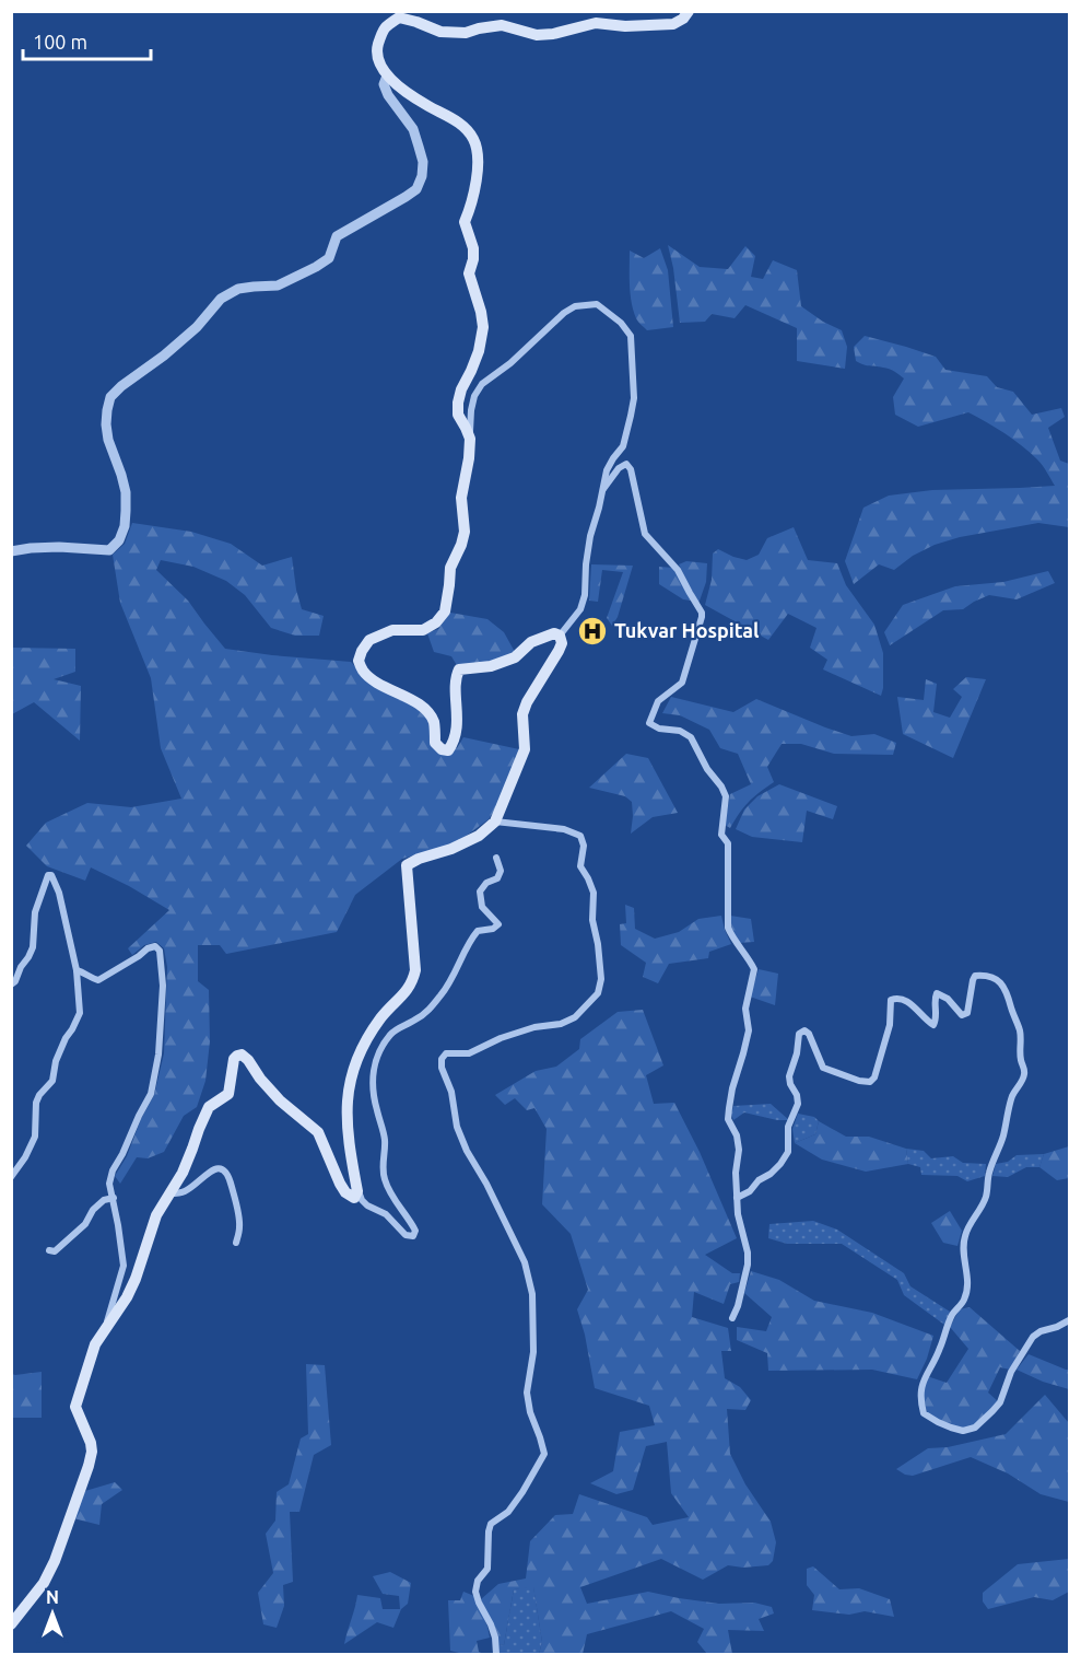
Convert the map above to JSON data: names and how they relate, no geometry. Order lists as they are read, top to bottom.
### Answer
{
  "places": {
    "hospital": ["Tukvar Hospital"]
  },
  "scale_bar": "100 m",
  "north": "top"
}
